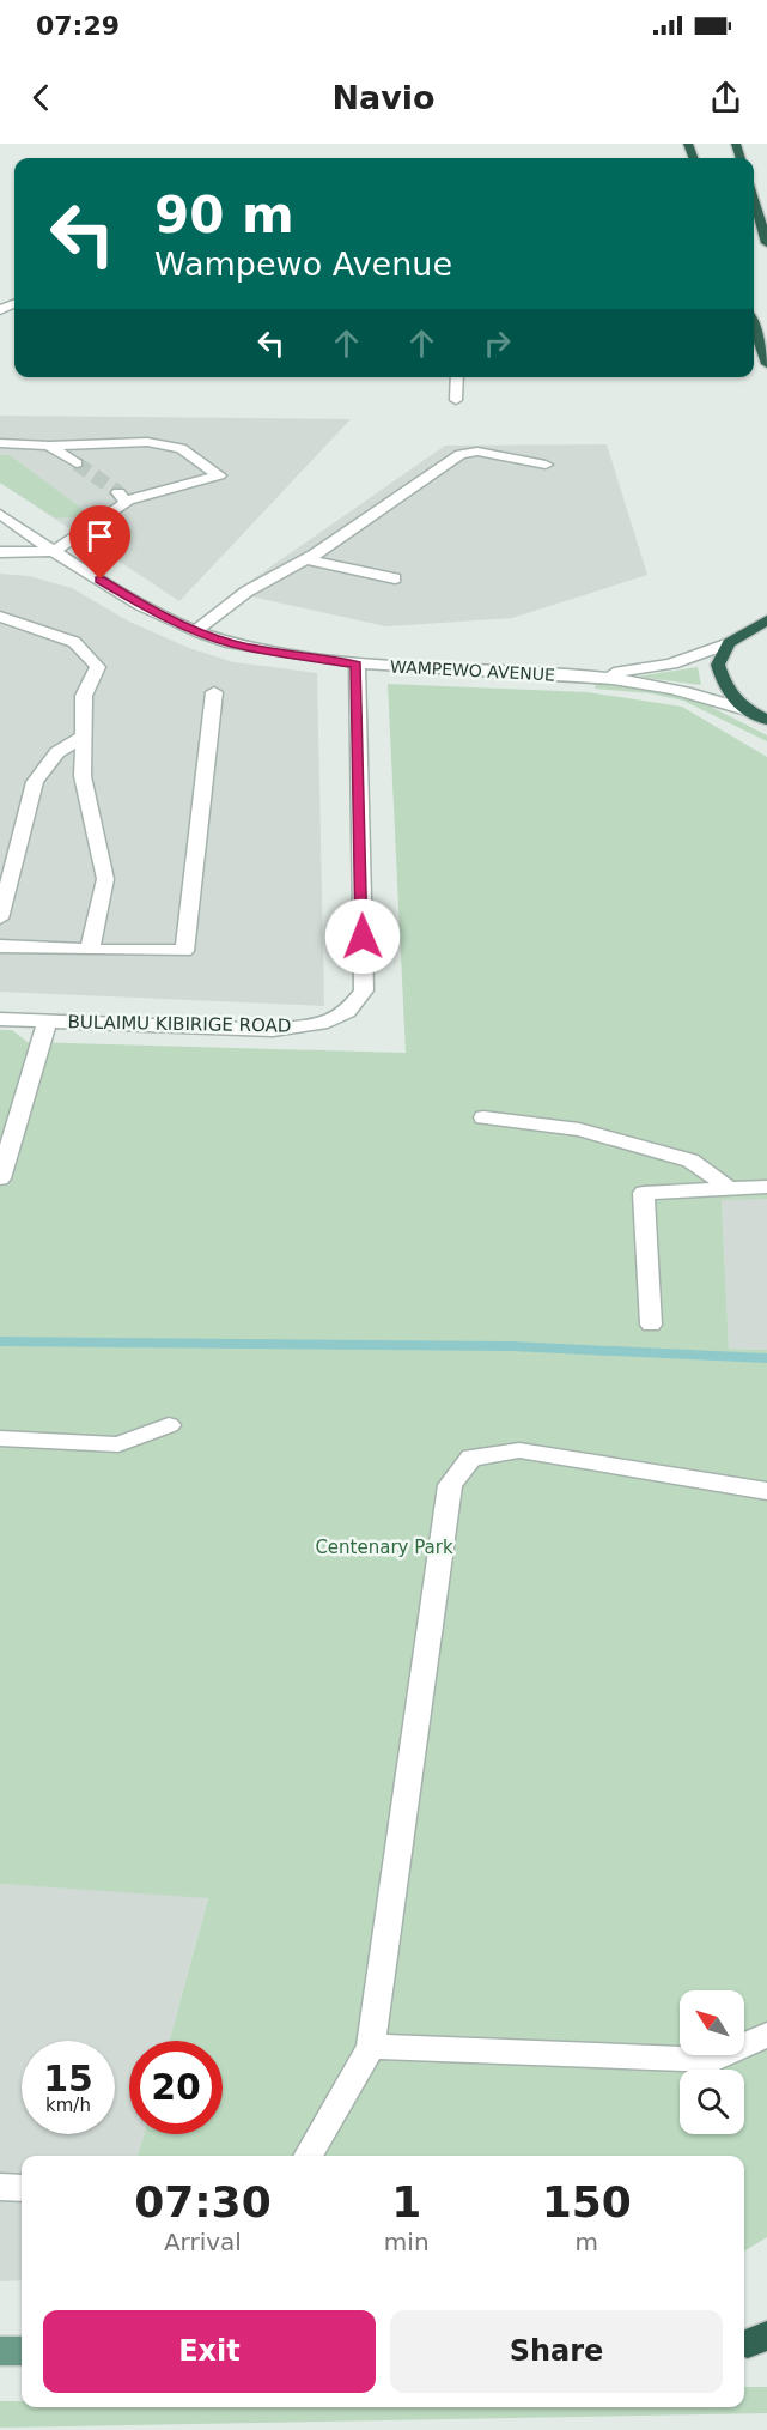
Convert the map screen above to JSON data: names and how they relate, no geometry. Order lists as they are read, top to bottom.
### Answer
{
  "streets": {
    "street": ["WAMPEWO AVENUE", "BULAIMU KIBIRIGE ROAD"]
  },
  "crossings": [
    ["WAMPEWO AVENUE", "BULAIMU KIBIRIGE ROAD"]
  ],
  "parks": ["Centenary Park"],
  "north": "top left",
  "page": {
    "status": "07:29",
    "header": "Navio",
    "turn": ["90 m", "Wampewo Avenue"],
    "speed": "15 km/h",
    "limit": "20",
    "eta": [
      "07:30",
      "Arrival",
      "1",
      "min",
      "150",
      "m"
    ],
    "buttons": ["Exit", "Share"]
  }
}
